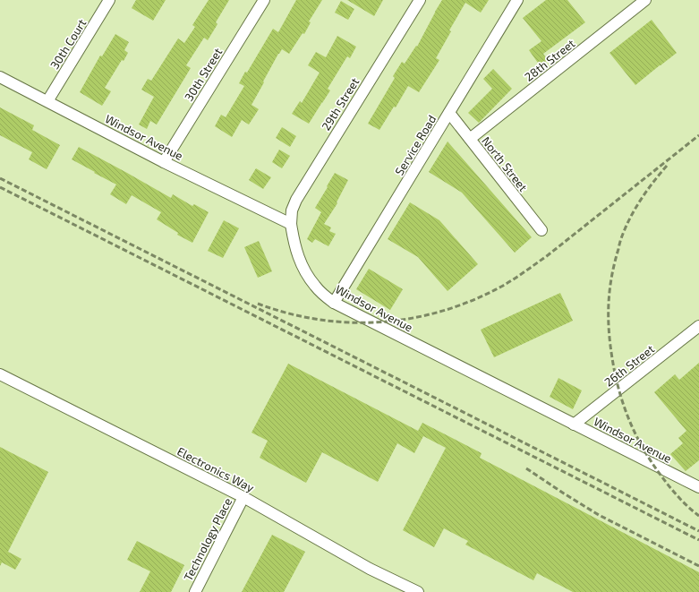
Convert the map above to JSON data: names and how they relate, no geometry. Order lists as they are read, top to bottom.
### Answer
{
  "streets": {
    "street": [
      "30th Court",
      "28th Street",
      "30th Street",
      "29th Street",
      "Windsor Avenue",
      "Service Road",
      "North Street",
      "26th Street",
      "Electronics Way",
      "Technology Place"
    ]
  },
  "crossings": [
    ["30th Court", "Windsor Avenue"],
    ["28th Street", "North Street"],
    ["30th Street", "Windsor Avenue"],
    ["29th Street", "Windsor Avenue"],
    ["Windsor Avenue", "Service Road"],
    ["Windsor Avenue", "26th Street"],
    ["Service Road", "North Street"],
    ["Electronics Way", "Technology Place"]
  ]
}
